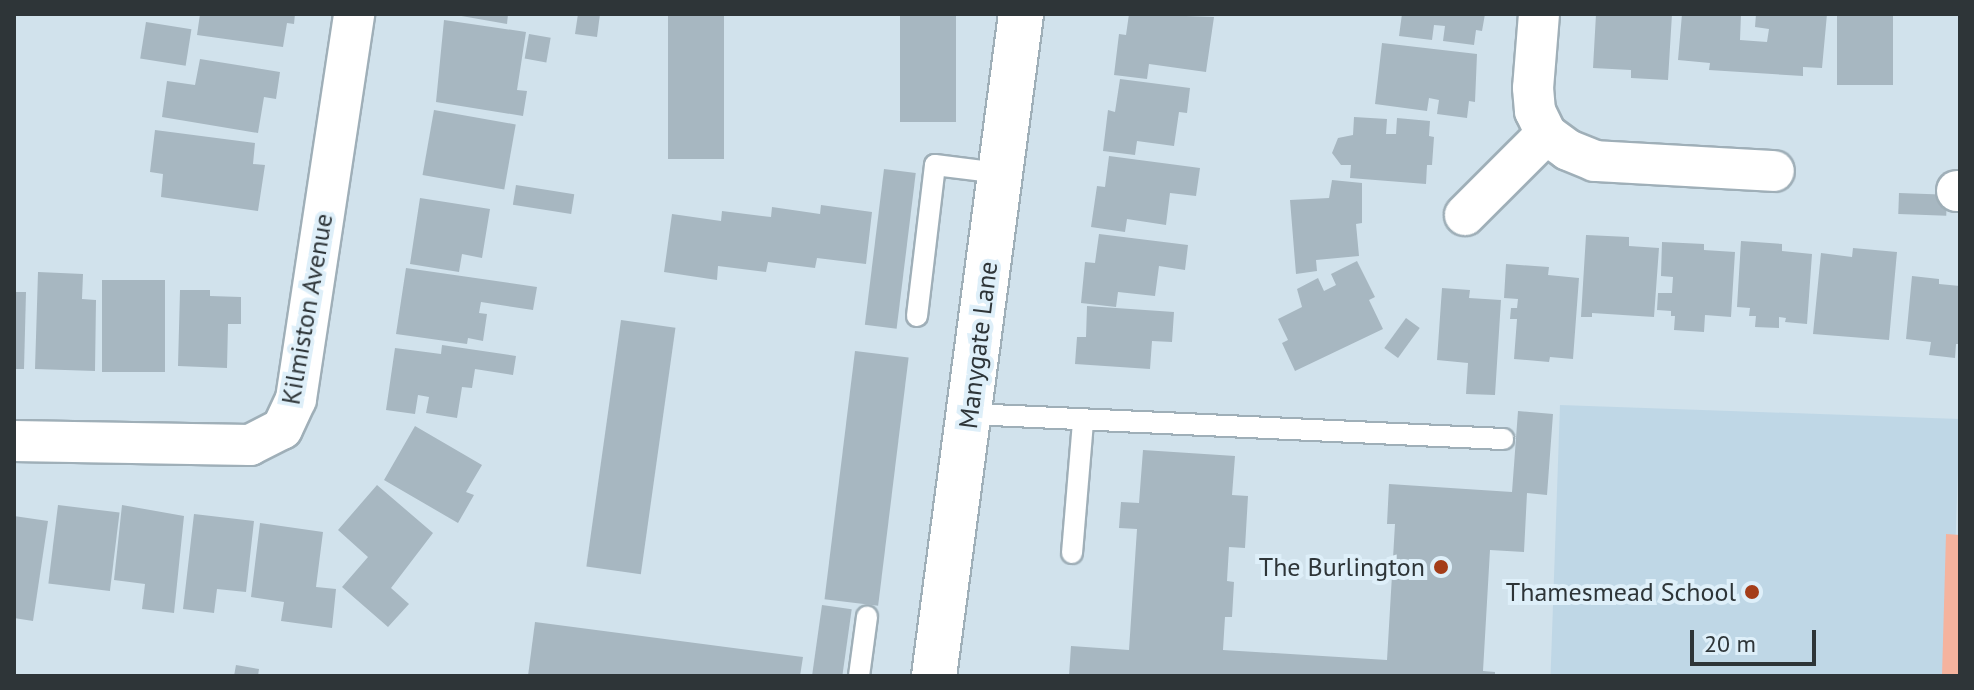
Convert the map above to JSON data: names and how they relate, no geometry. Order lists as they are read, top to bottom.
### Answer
{
  "streets": {
    "street": ["Kilmiston Avenue", "Manygate Lane"]
  },
  "places": ["The Burlington", "Thamesmead School"],
  "scale_bar": "20 m"
}
